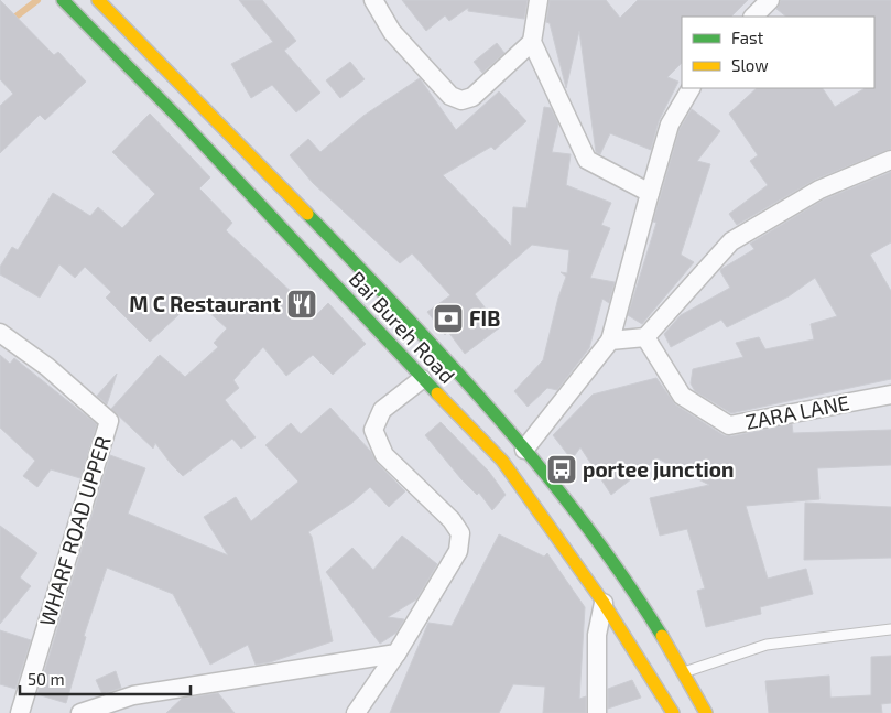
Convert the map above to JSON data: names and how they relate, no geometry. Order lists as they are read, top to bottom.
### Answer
{
  "streets": {
    "highway": ["Bai Bureh Road"],
    "street": ["ZARA LANE", "WHARF ROAD UPPER"]
  },
  "places": {
    "restaurant": ["M C Restaurant"],
    "bank": ["FIB"],
    "bus stop": ["portee junction"]
  },
  "legend": ["Fast", "Slow"],
  "scale_bar": "50 m"
}
